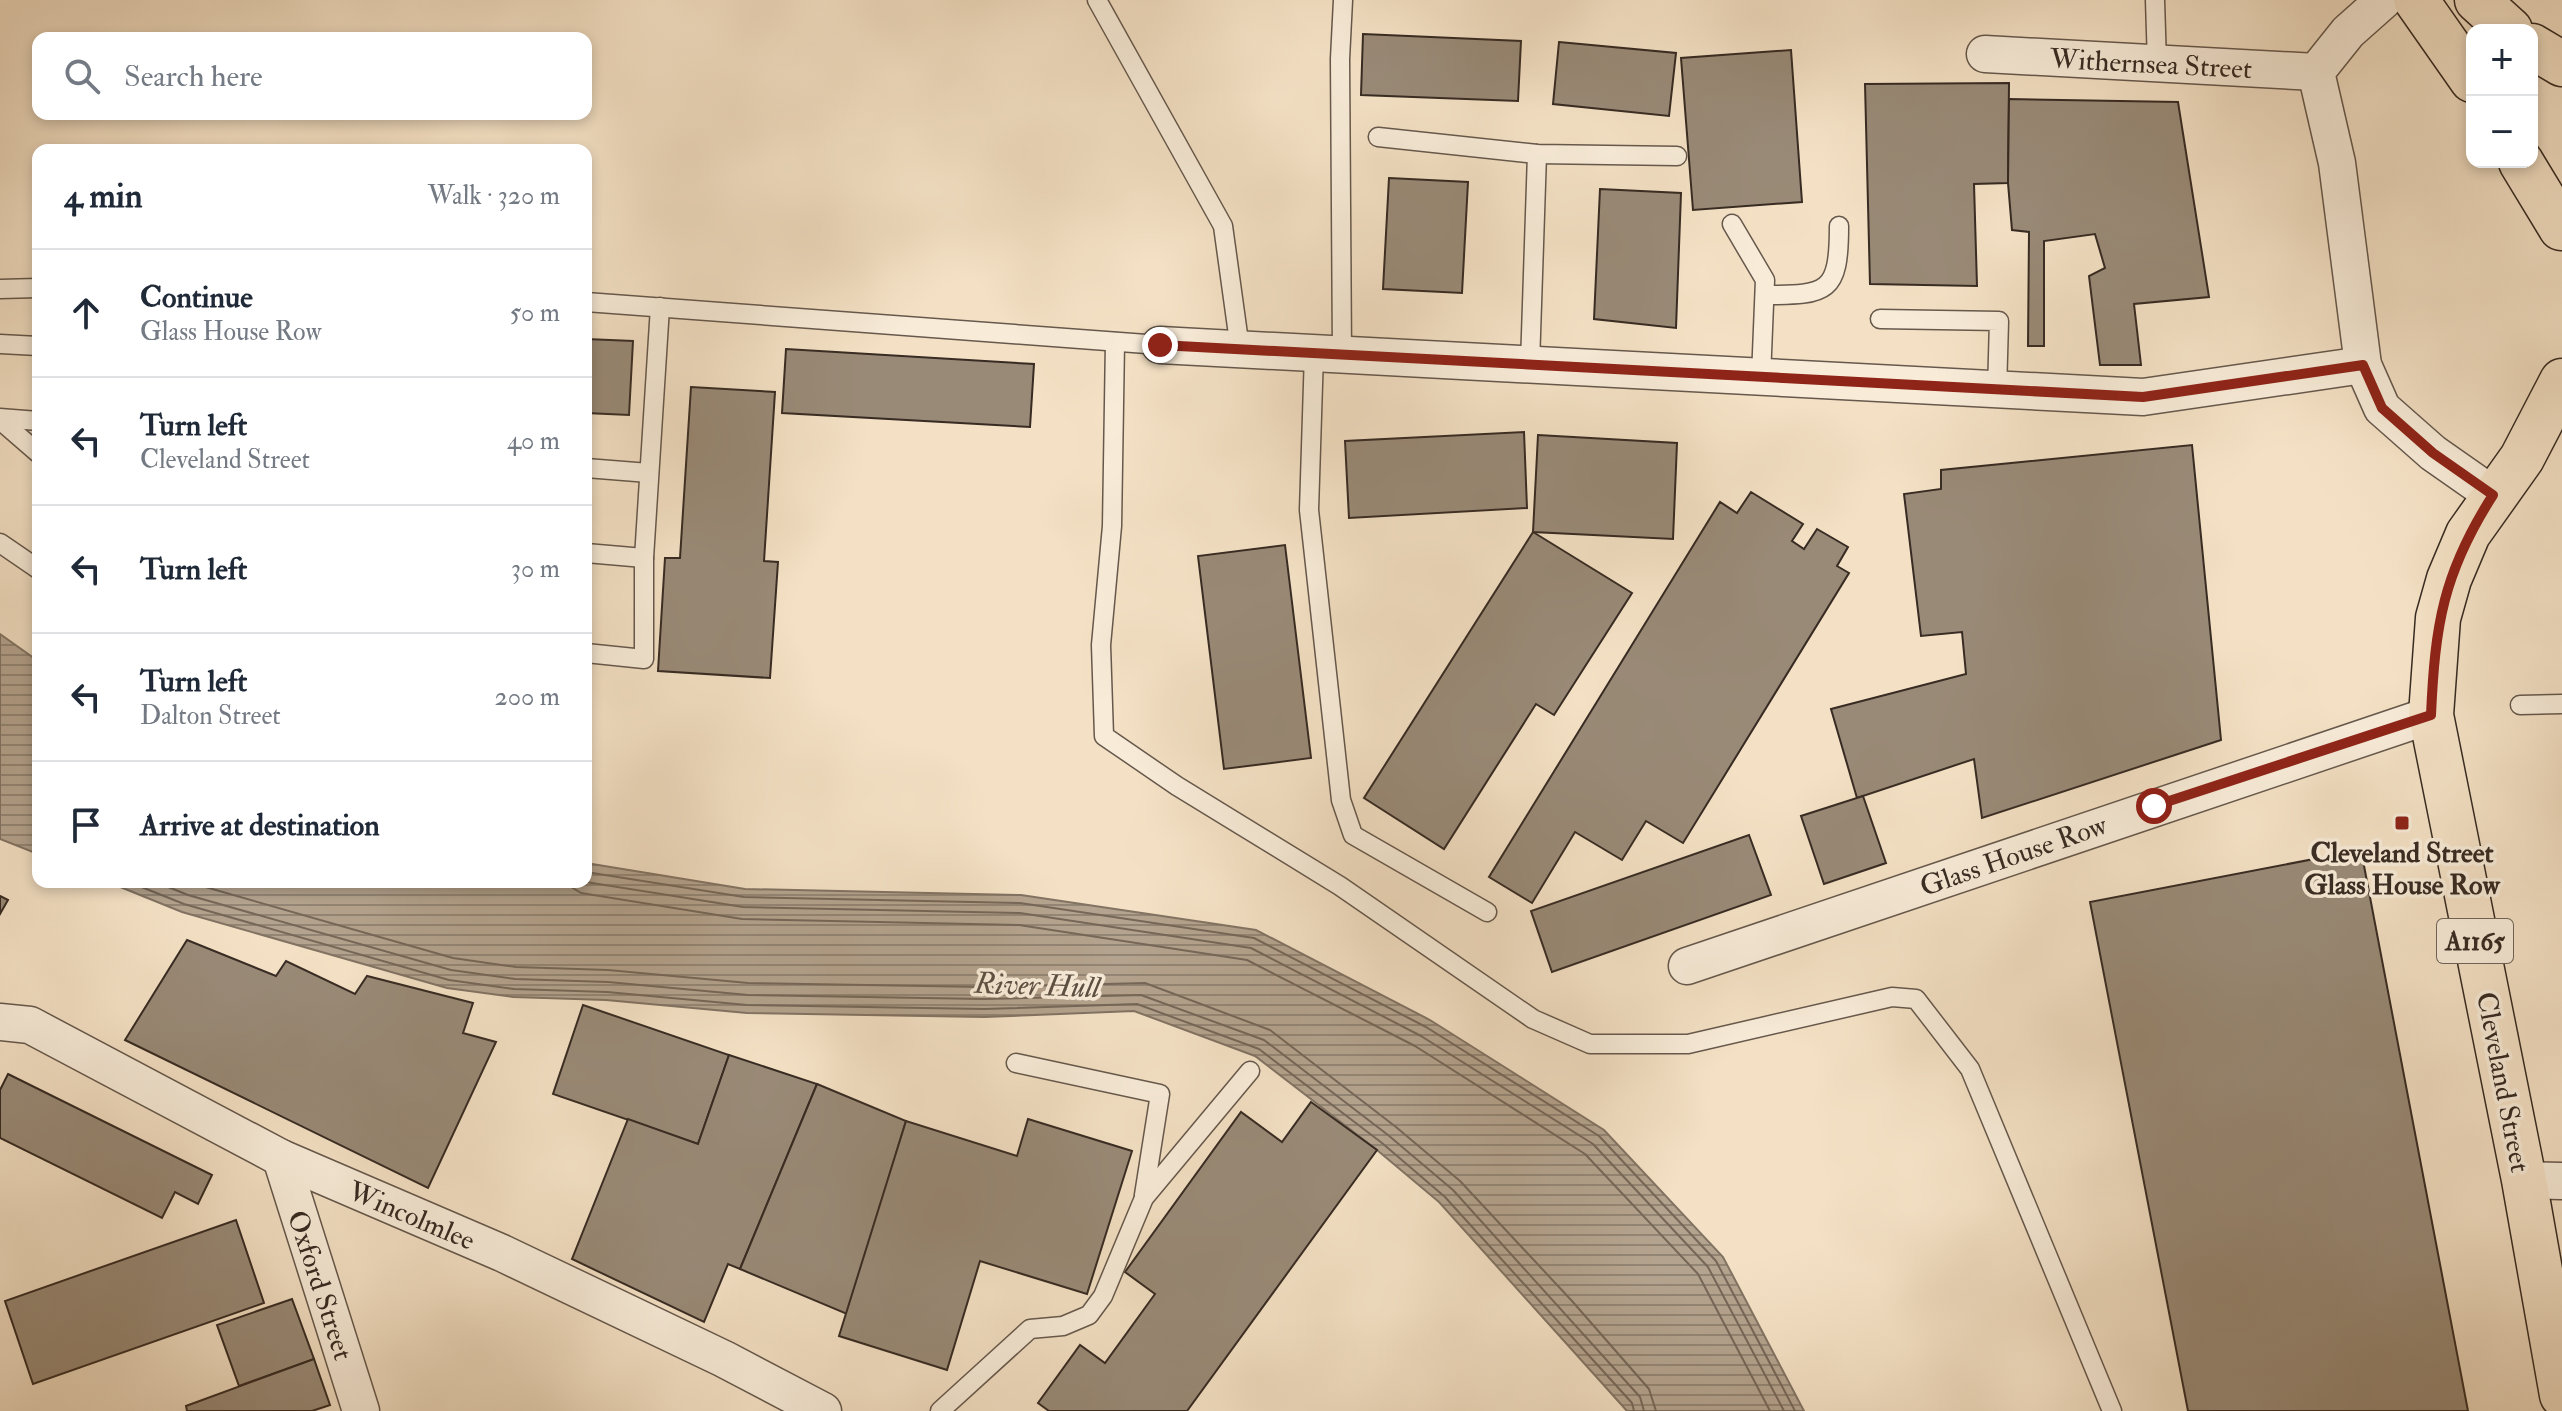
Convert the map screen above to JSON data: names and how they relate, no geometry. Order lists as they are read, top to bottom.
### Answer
{
  "streets": {
    "main road": ["A1165", "Cleveland Street"],
    "street": [
      "Withernsea Street",
      "Glass House Row",
      "Wincolmlee",
      "Oxford Street"
    ]
  },
  "crossings": [
    ["Glass House Row", "Cleveland Street"],
    ["Wincolmlee", "Oxford Street"]
  ],
  "water": ["River Hull"],
  "places": {
    "transit": ["Cleveland Street Glass House Row"]
  },
  "page": {
    "map_buttons": ["+", "−"],
    "search": "Search here",
    "heading": ["4 min", "Walk · 320 m"],
    "list": [
      ["Continue", "Glass House Row", "50 m"],
      ["Turn left", "Cleveland Street", "40 m"],
      ["Turn left", "30 m"],
      ["Turn left", "Dalton Street", "200 m"],
      "Arrive at destination"
    ]
  }
}
